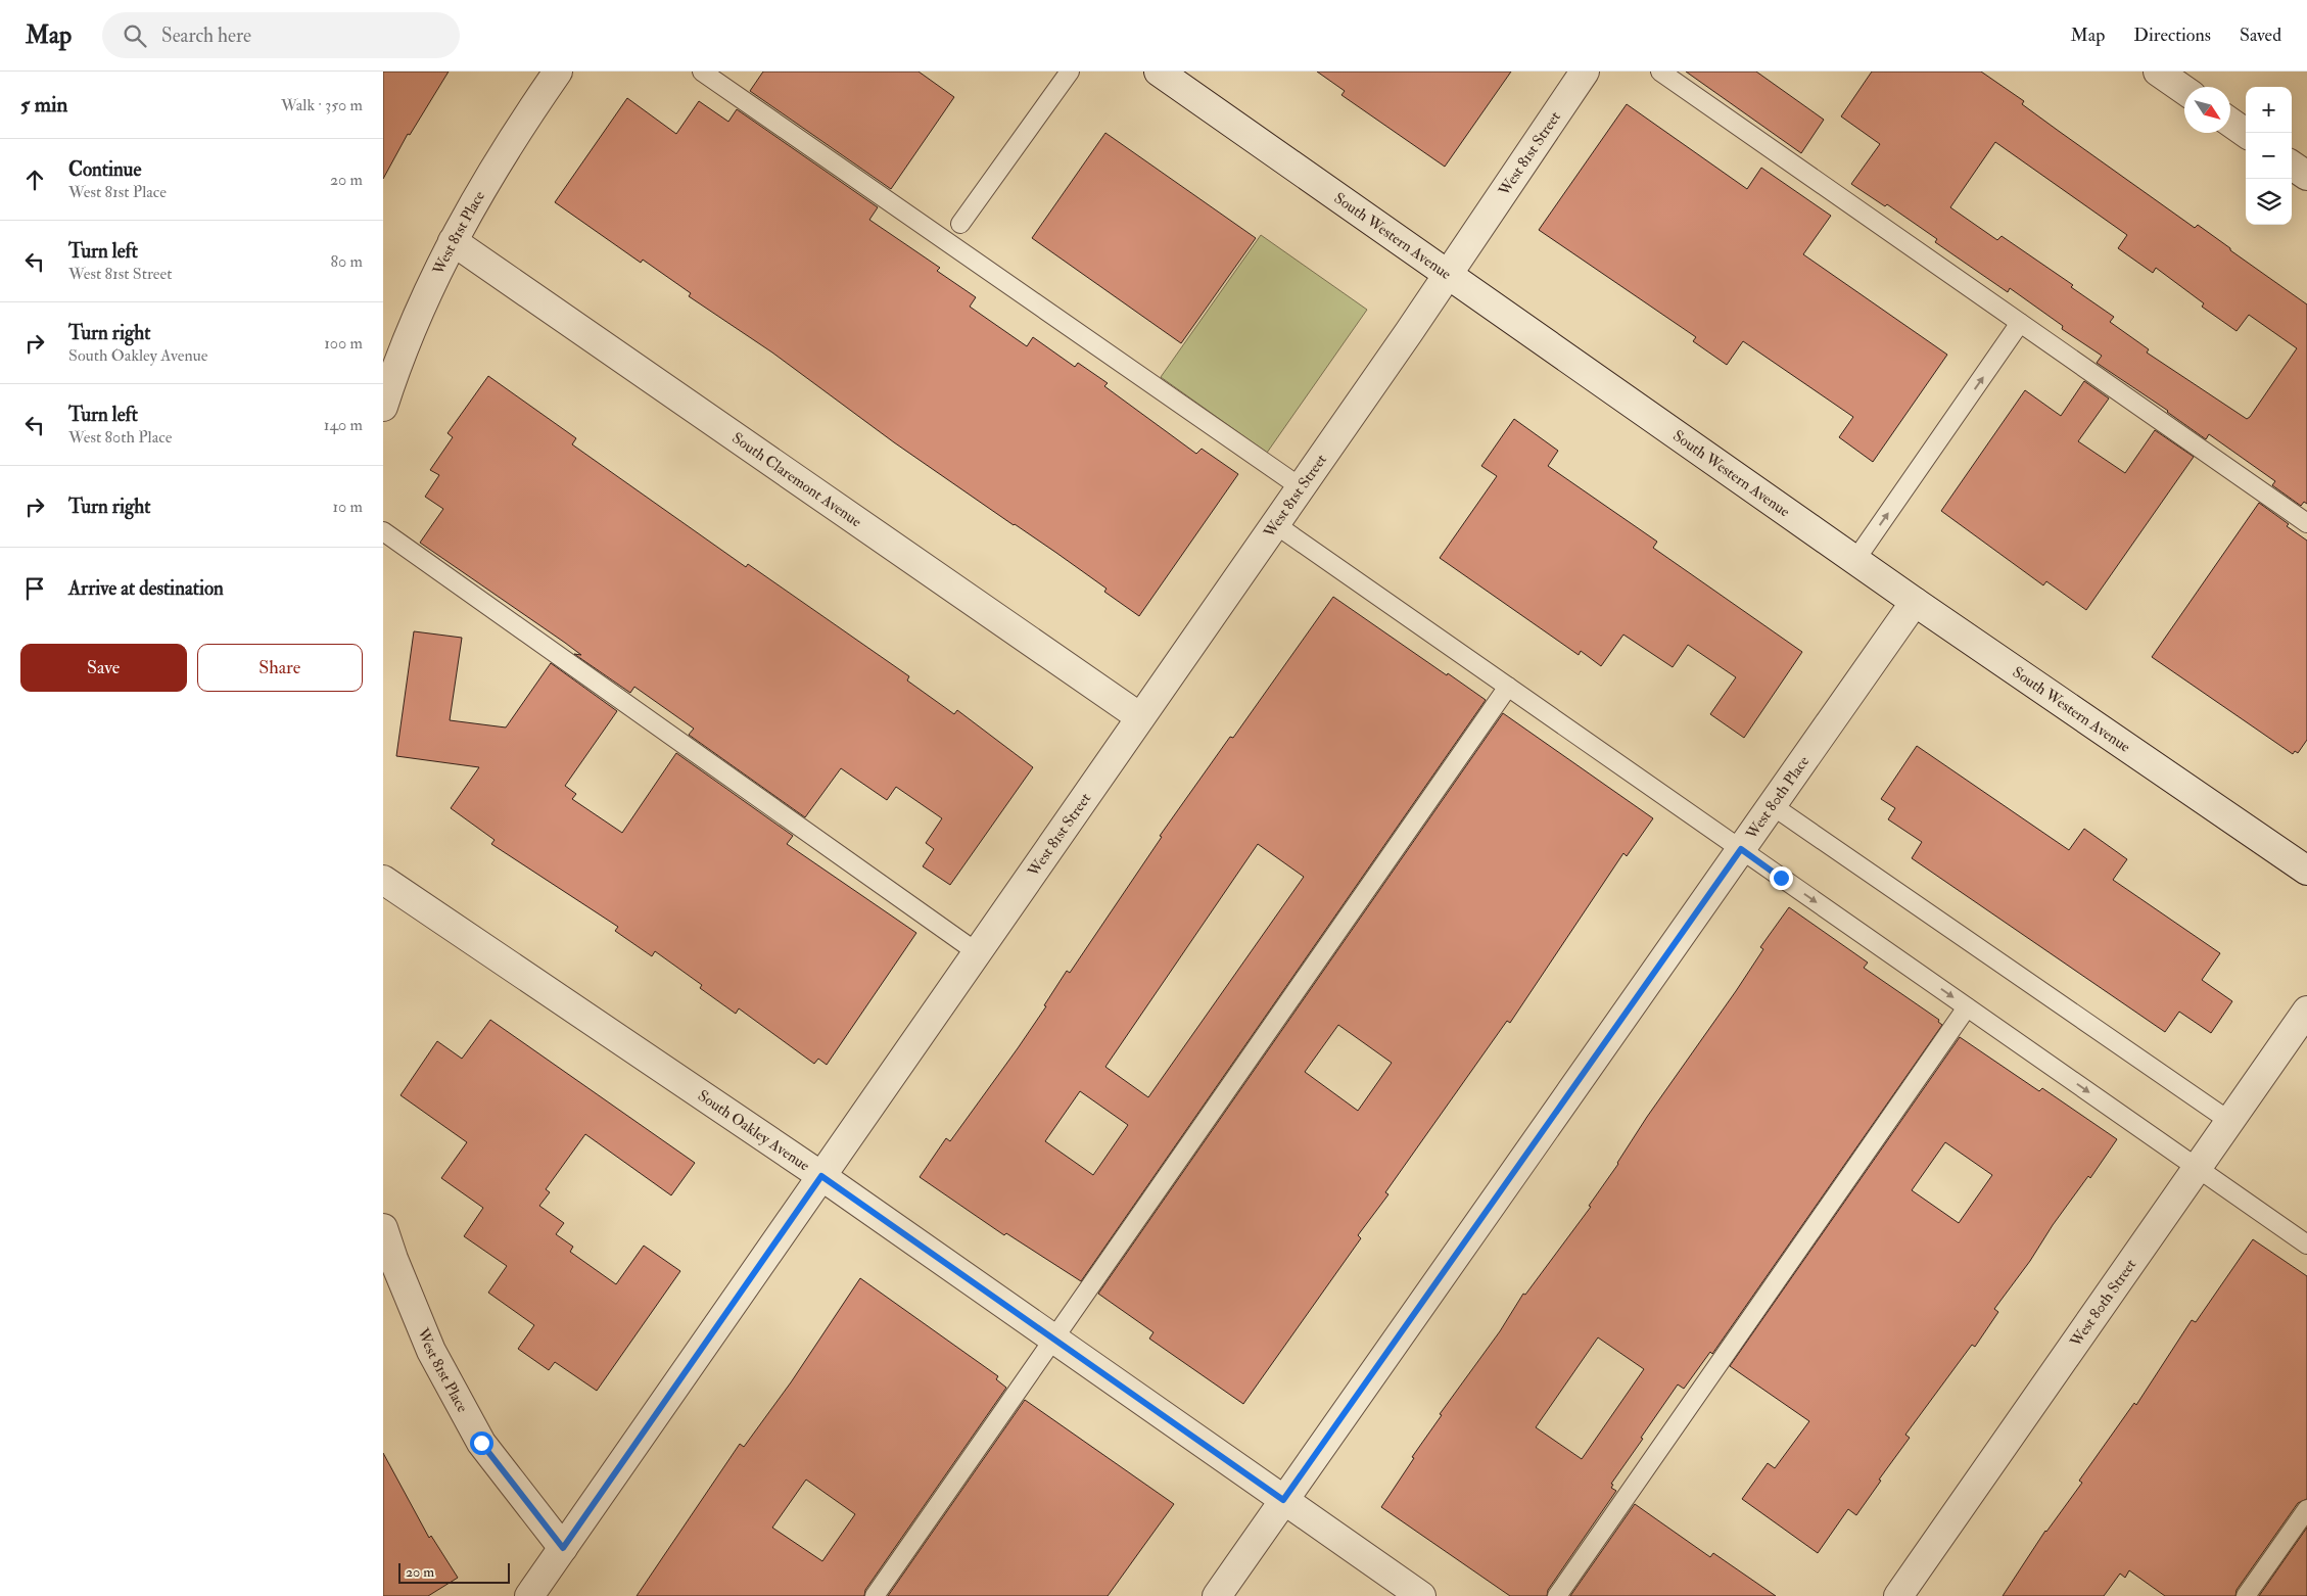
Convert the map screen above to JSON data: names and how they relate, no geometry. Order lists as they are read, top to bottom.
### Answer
{
  "streets": {
    "street": [
      "West 81st Street",
      "West 81st Place",
      "South Western Avenue",
      "South Claremont Avenue",
      "West 80th Place",
      "South Oakley Avenue",
      "West 80th Street"
    ]
  },
  "crossings": [
    ["West 81st Street", "West 81st Place"],
    ["West 81st Street", "South Western Avenue"],
    ["West 81st Street", "South Claremont Avenue"],
    ["West 81st Street", "South Oakley Avenue"],
    ["West 81st Place", "South Claremont Avenue"],
    ["South Western Avenue", "West 80th Place"],
    ["West 80th Place", "South Oakley Avenue"]
  ],
  "scale_bar": "20 m",
  "north": "bottom right",
  "page": {
    "header": "Map",
    "search": "Search here",
    "nav": ["Map", "Directions", "Saved"],
    "heading": ["5 min", "Walk · 350 m"],
    "map_buttons": ["+", "−"],
    "list": [
      ["Continue", "West 81st Place", "20 m"],
      ["Turn left", "West 81st Street", "80 m"],
      ["Turn right", "South Oakley Avenue", "100 m"],
      ["Turn left", "West 80th Place", "140 m"],
      ["Turn right", "10 m"],
      "Arrive at destination"
    ],
    "buttons": ["Save", "Share"],
    "scale": "20 m"
  }
}
